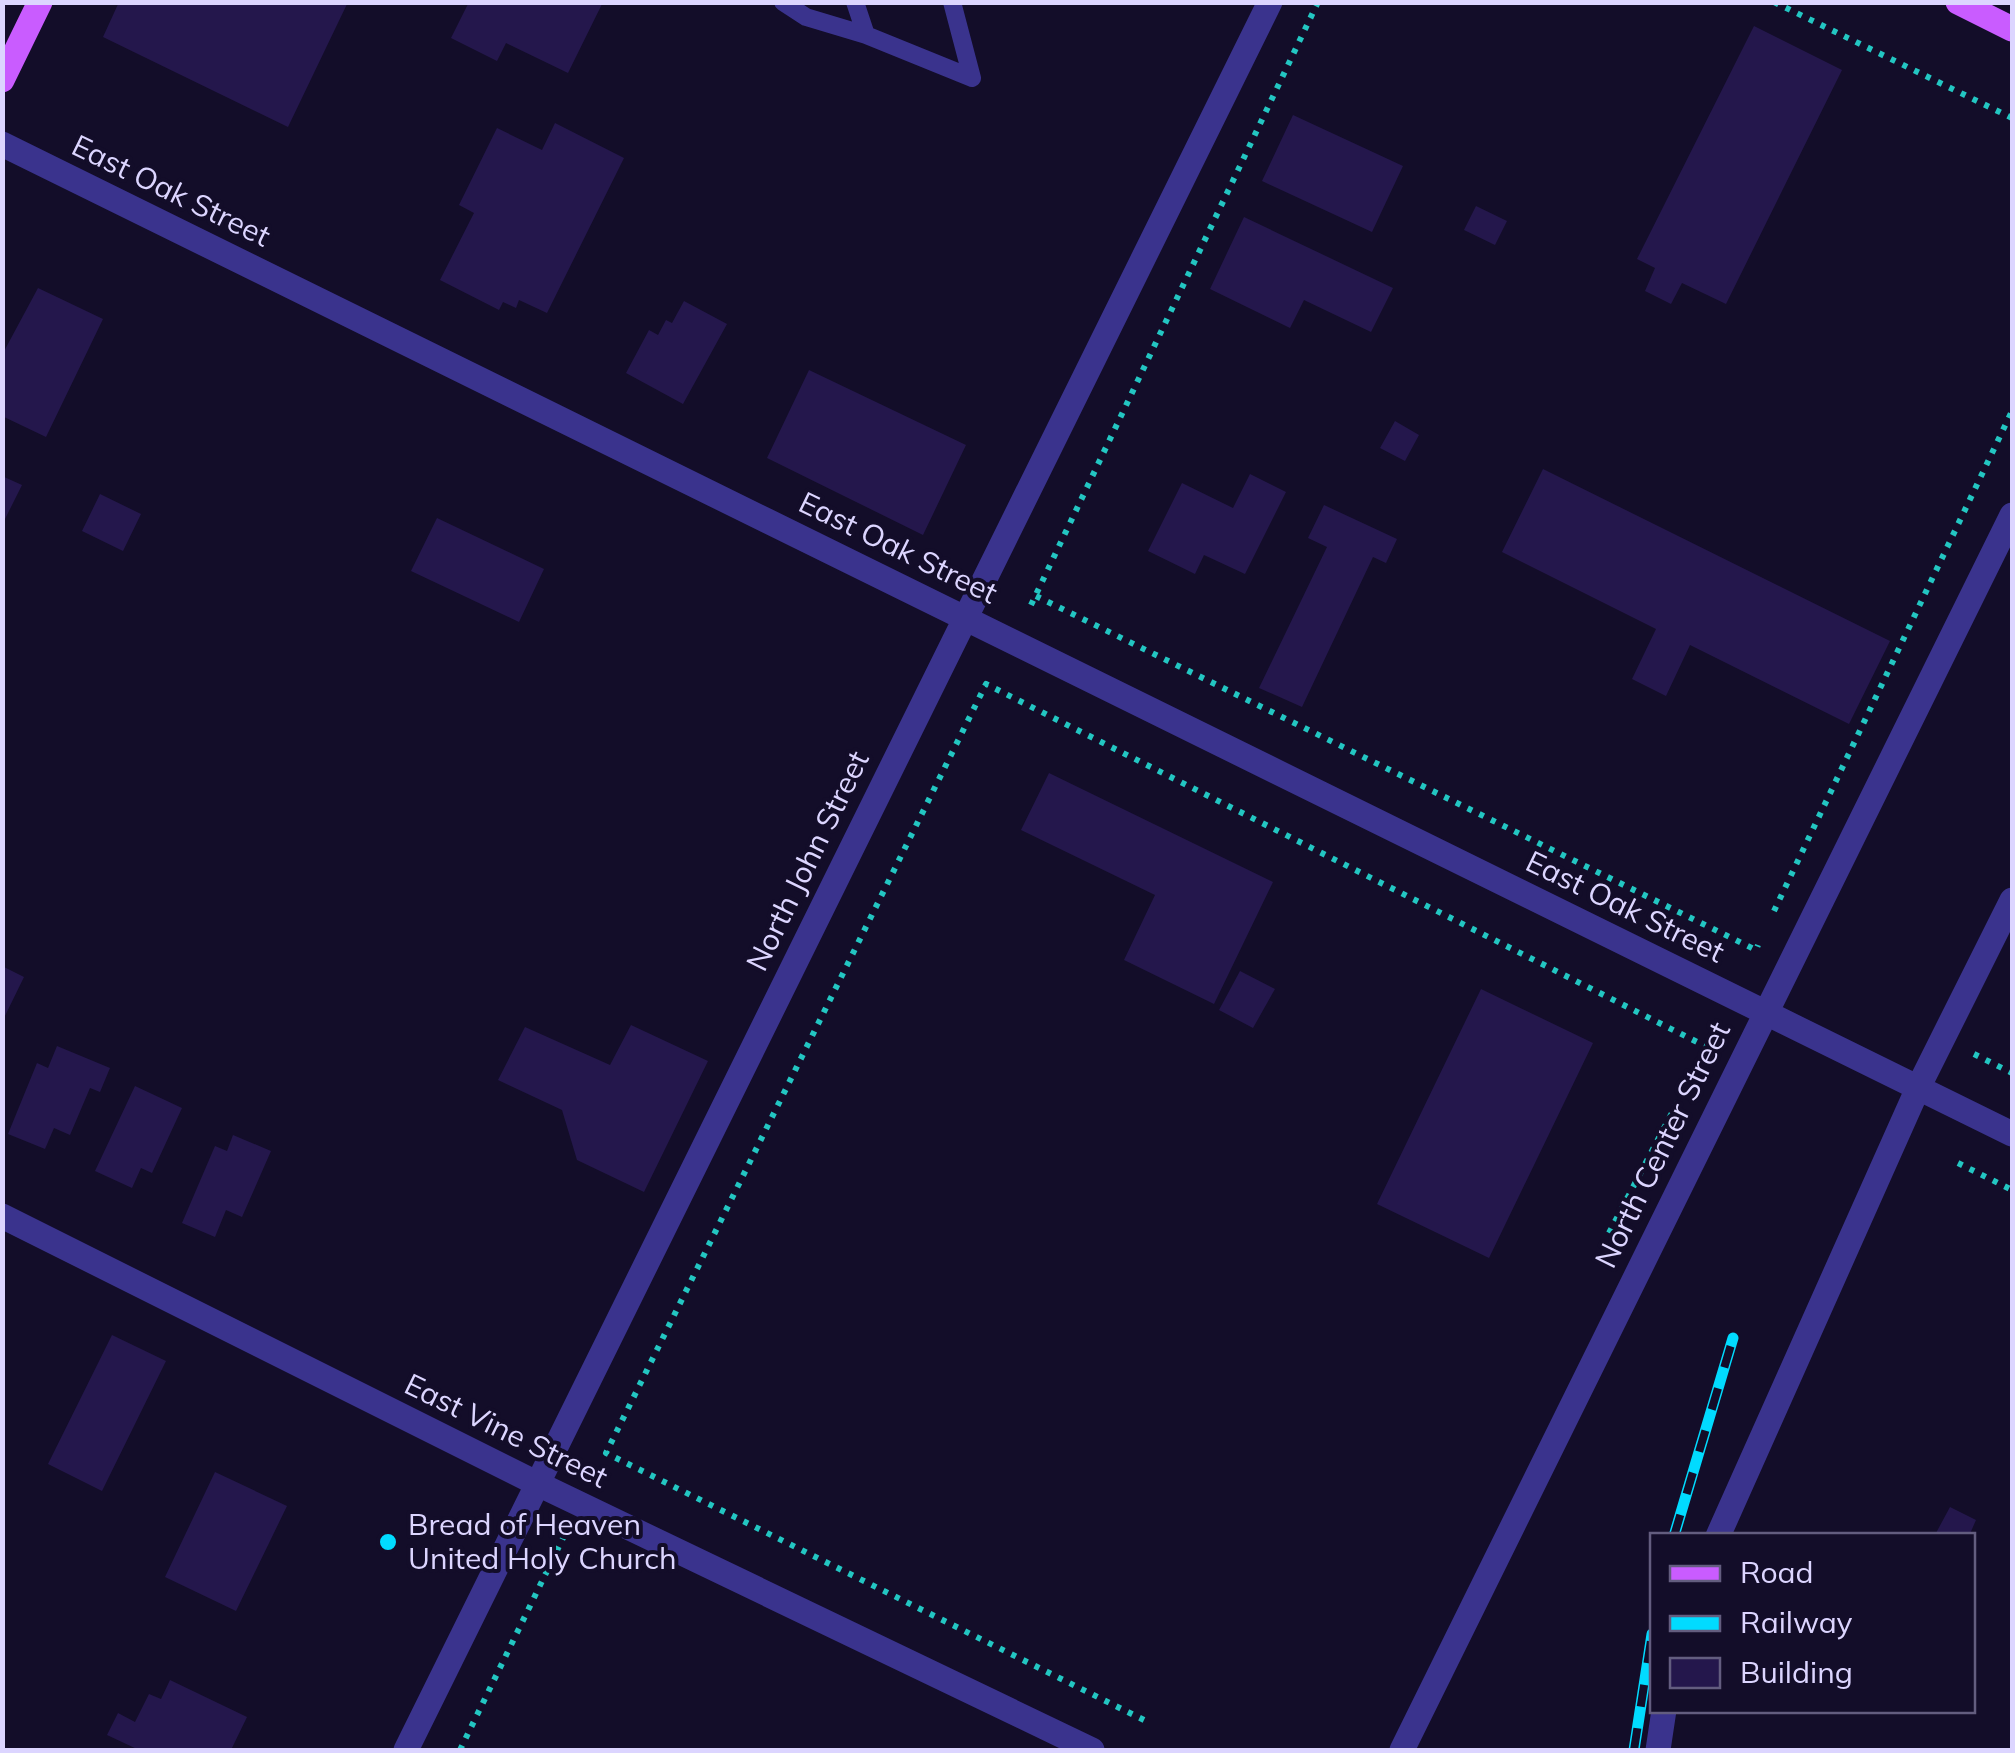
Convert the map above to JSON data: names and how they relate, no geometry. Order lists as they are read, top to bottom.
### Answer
{
  "streets": {
    "street": [
      "East Oak Street",
      "North John Street",
      "North Center Street",
      "East Vine Street"
    ]
  },
  "crossings": [
    ["East Oak Street", "North John Street"],
    ["East Oak Street", "North Center Street"],
    ["North John Street", "East Vine Street"]
  ],
  "places": ["Bread of Heaven United Holy Church"],
  "legend": ["Road", "Railway", "Building"]
}
